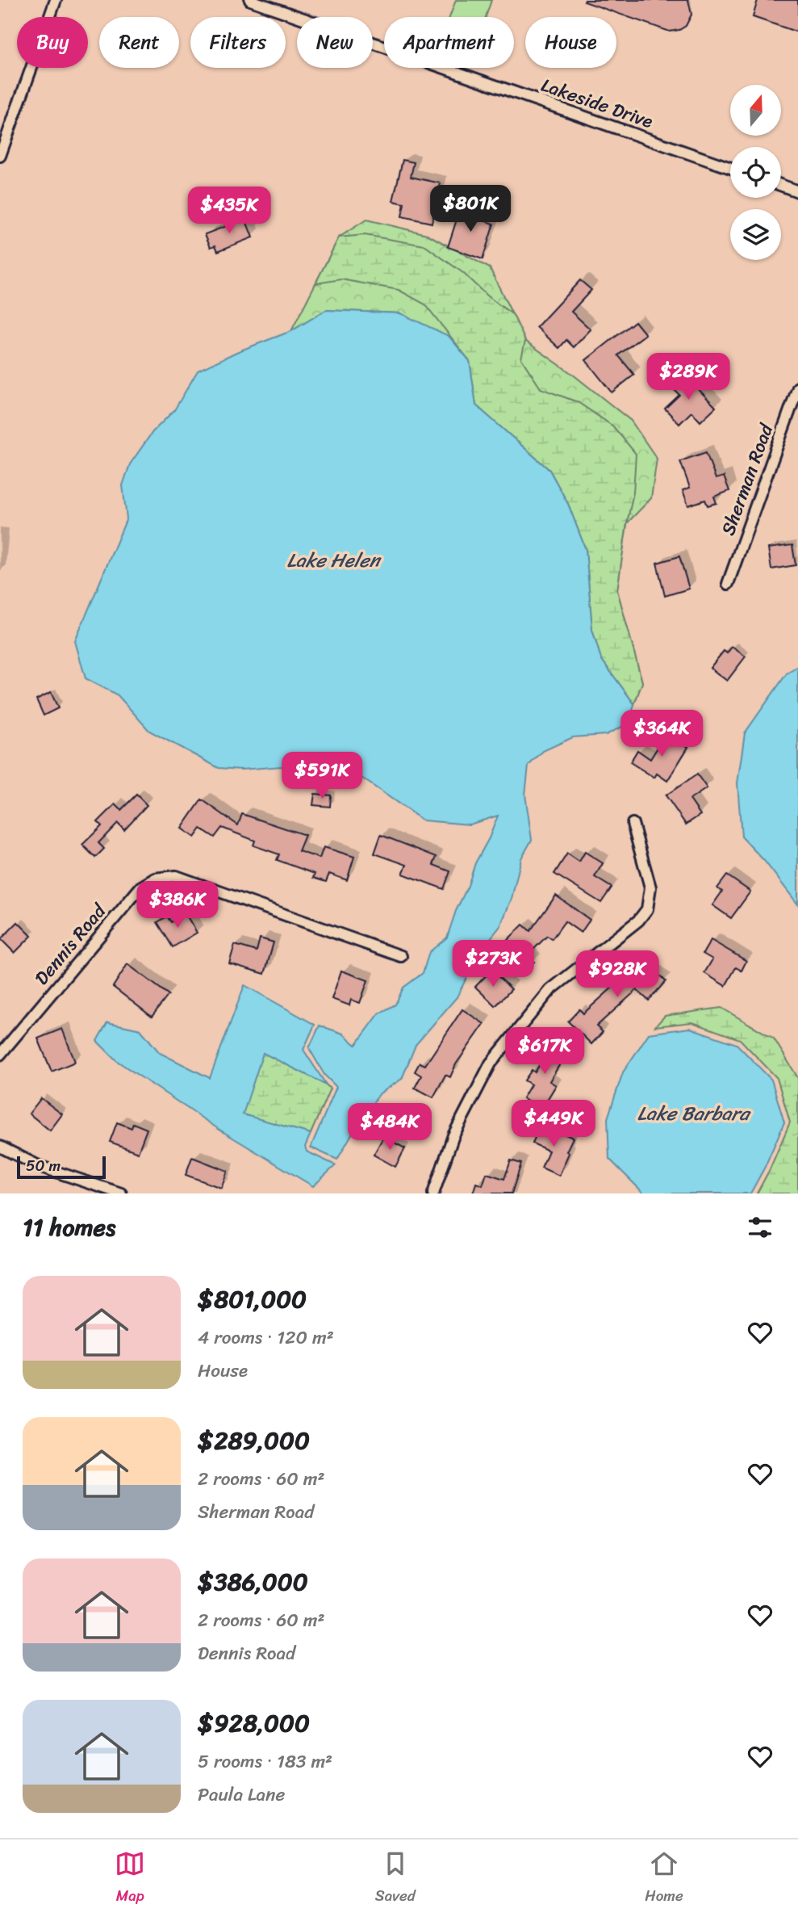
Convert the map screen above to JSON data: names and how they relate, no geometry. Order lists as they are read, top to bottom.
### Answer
{
  "streets": {
    "street": ["Lakeside Drive", "Sherman Road", "Dennis Road"]
  },
  "water": ["Lake Helen", "Lake Barbara"],
  "scale_bar": "50 m",
  "north": "top",
  "page": {
    "chip": [
      "Buy",
      "Rent",
      "Filters",
      "New",
      "Apartment",
      "House"
    ],
    "price": [
      "$801K",
      "$435K",
      "$289K",
      "$364K",
      "$591K",
      "$386K",
      "$273K",
      "$928K",
      "$617K",
      "$449K",
      "$484K"
    ],
    "scale": "50 m",
    "heading": "11 homes",
    "list": [
      {
        "name": "$801,000",
        "note": "4 rooms · 120 m² · House"
      },
      {
        "name": "$289,000",
        "note": "2 rooms · 60 m² · Sherman Road"
      },
      {
        "name": "$386,000",
        "note": "2 rooms · 60 m² · Dennis Road"
      },
      {
        "name": "$928,000",
        "note": "5 rooms · 183 m² · Paula Lane"
      }
    ],
    "tabs": ["Map", "Saved", "Home"]
  }
}
